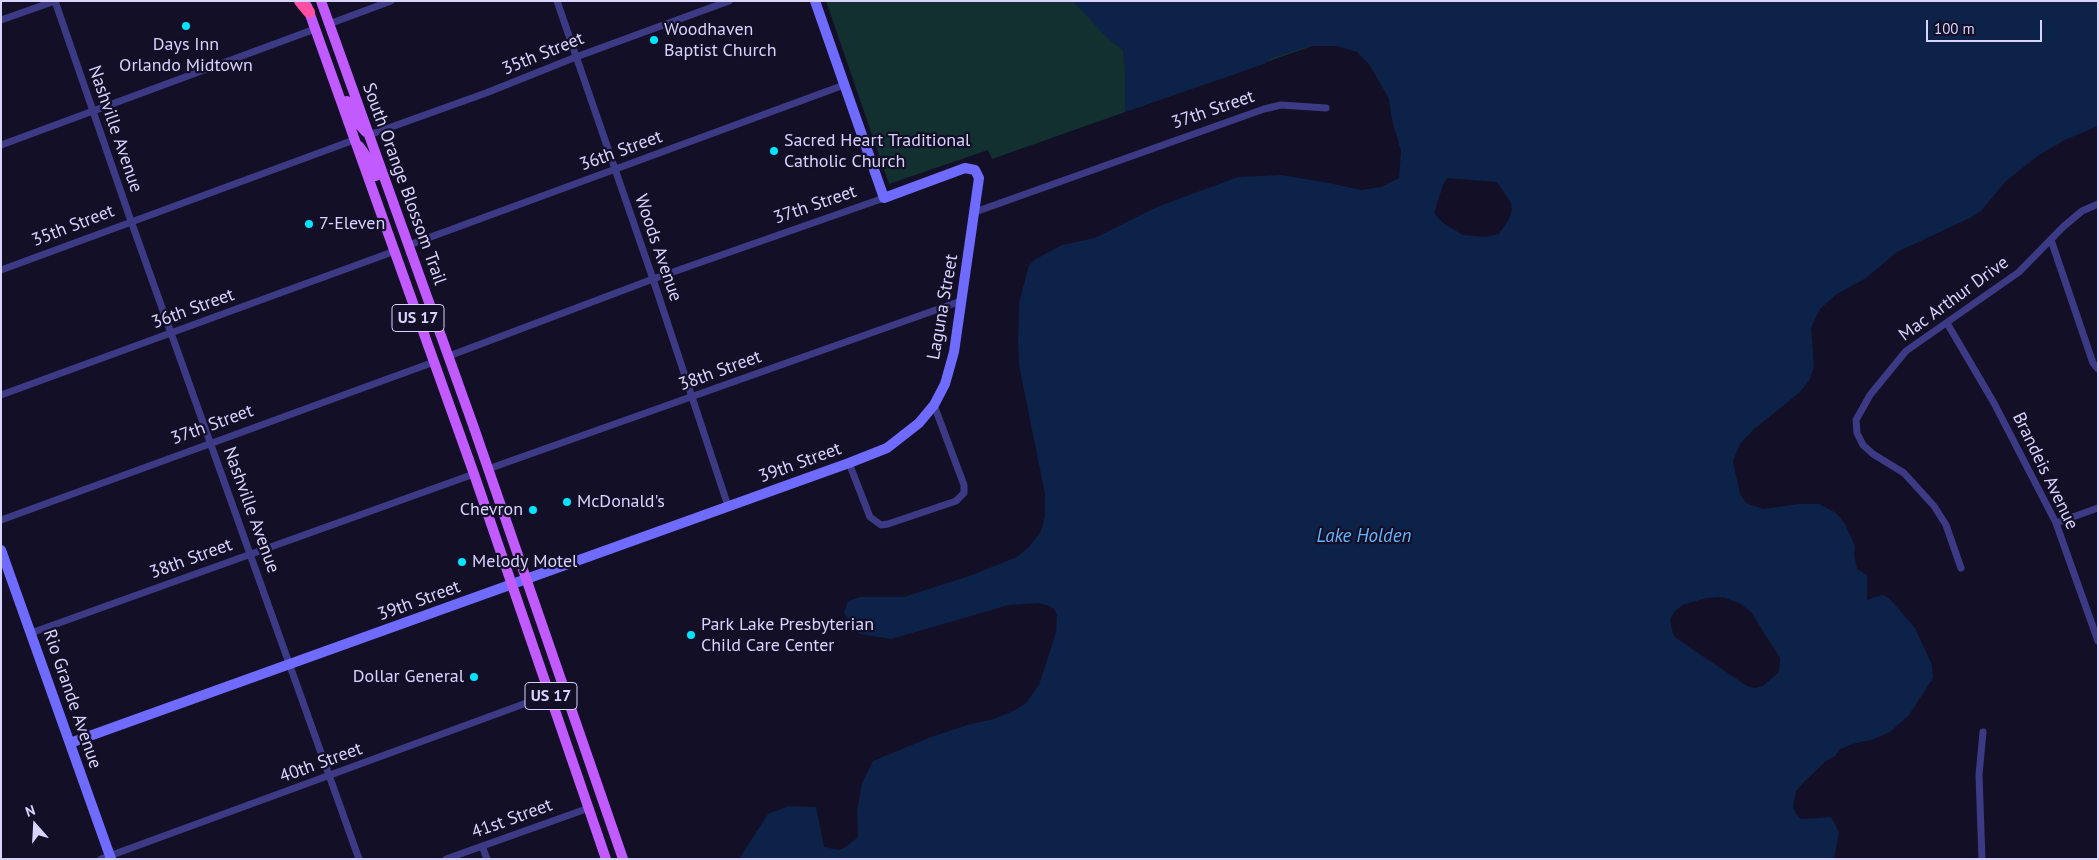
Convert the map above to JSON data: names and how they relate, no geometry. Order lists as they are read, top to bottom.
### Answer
{
  "streets": {
    "main road": ["South Orange Blossom Trail", "US 17"],
    "street": [
      "35th Street",
      "37th Street",
      "Nashville Avenue",
      "36th Street",
      "Woods Avenue",
      "Mac Arthur Drive",
      "Laguna Street",
      "38th Street",
      "39th Street",
      "Brandeis Avenue",
      "Rio Grande Avenue",
      "40th Street",
      "41st Street"
    ]
  },
  "crossings": [
    ["35th Street", "Nashville Avenue"],
    ["35th Street", "South Orange Blossom Trail"],
    ["35th Street", "Woods Avenue"],
    ["37th Street", "Nashville Avenue"],
    ["37th Street", "South Orange Blossom Trail"],
    ["37th Street", "Woods Avenue"],
    ["37th Street", "Laguna Street"],
    ["Nashville Avenue", "36th Street"],
    ["Nashville Avenue", "38th Street"],
    ["Nashville Avenue", "39th Street"],
    ["Nashville Avenue", "40th Street"],
    ["36th Street", "South Orange Blossom Trail"],
    ["36th Street", "Woods Avenue"],
    ["South Orange Blossom Trail", "38th Street"],
    ["South Orange Blossom Trail", "39th Street"],
    ["South Orange Blossom Trail", "40th Street"],
    ["South Orange Blossom Trail", "41st Street"],
    ["Woods Avenue", "38th Street"],
    ["Woods Avenue", "39th Street"],
    ["Mac Arthur Drive", "Brandeis Avenue"],
    ["Laguna Street", "38th Street"],
    ["Laguna Street", "39th Street"],
    ["38th Street", "Rio Grande Avenue"],
    ["39th Street", "Rio Grande Avenue"],
    ["Rio Grande Avenue", "40th Street"]
  ],
  "water": ["Lake Holden"],
  "places": [
    "Days Inn Orlando Midtown",
    "Woodhaven Baptist Church",
    "Sacred Heart Traditional Catholic Church",
    "7-Eleven",
    "McDonald's",
    "Chevron",
    "Melody Motel",
    "Park Lake Presbyterian Child Care Center",
    "Dollar General"
  ],
  "scale_bar": "100 m",
  "north": "top"
}
